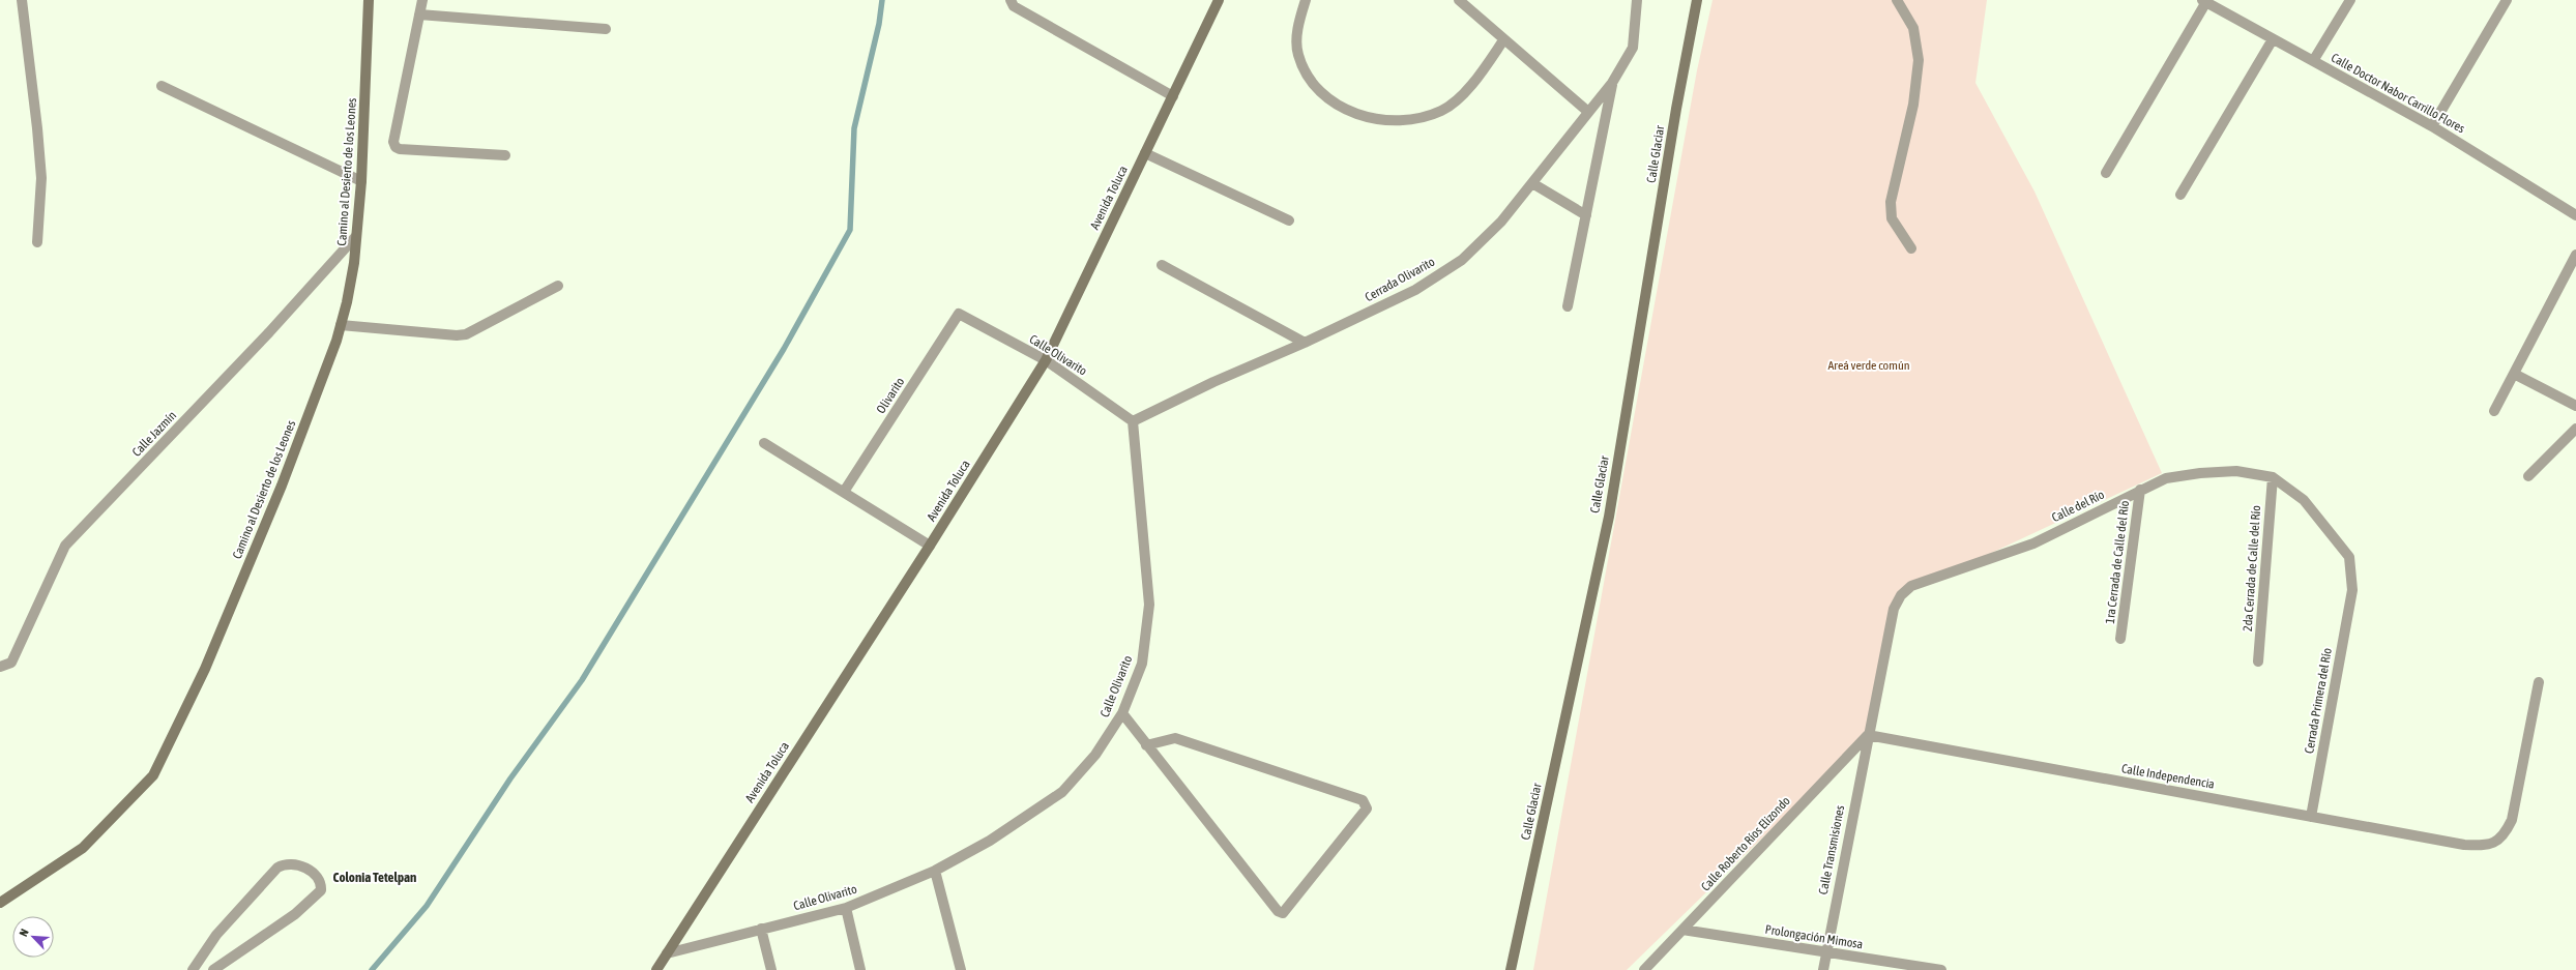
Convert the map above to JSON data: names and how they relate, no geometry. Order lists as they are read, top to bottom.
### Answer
{
  "streets": {
    "street": [
      "Calle Doctor Nabor Carrillo Flores",
      "Calle Glaciar",
      "Camino al Desierto de los Leones",
      "Avenida Toluca",
      "Cerrada Olivarito",
      "Calle Olivarito",
      "Olivarito",
      "Calle Jazmín",
      "Calle del Río",
      "1ra Cerrada de Calle del Río",
      "2da Cerrada de Calle del Río",
      "Cerrada Primera del Río",
      "Calle Independencia",
      "Calle Roberto Ríos Elizondo",
      "Calle Transmisiones",
      "Prolongación Mimosa"
    ]
  },
  "crossings": [
    ["Camino al Desierto de los Leones", "Calle Jazmín"],
    ["Avenida Toluca", "Calle Olivarito"],
    ["Cerrada Olivarito", "Calle Olivarito"],
    ["Calle Olivarito", "Olivarito"],
    ["Calle del Río", "1ra Cerrada de Calle del Río"],
    ["Calle del Río", "2da Cerrada de Calle del Río"],
    ["Calle del Río", "Cerrada Primera del Río"],
    ["Calle del Río", "Calle Independencia"],
    ["Calle del Río", "Calle Roberto Ríos Elizondo"],
    ["Calle del Río", "Calle Transmisiones"],
    ["Cerrada Primera del Río", "Calle Independencia"],
    ["Calle Independencia", "Calle Roberto Ríos Elizondo"],
    ["Calle Independencia", "Calle Transmisiones"],
    ["Calle Roberto Ríos Elizondo", "Calle Transmisiones"],
    ["Calle Roberto Ríos Elizondo", "Prolongación Mimosa"],
    ["Calle Transmisiones", "Prolongación Mimosa"]
  ],
  "districts": ["Colonia Tetelpan"],
  "parks": ["Areá verde común"],
  "north": "top left"
}
